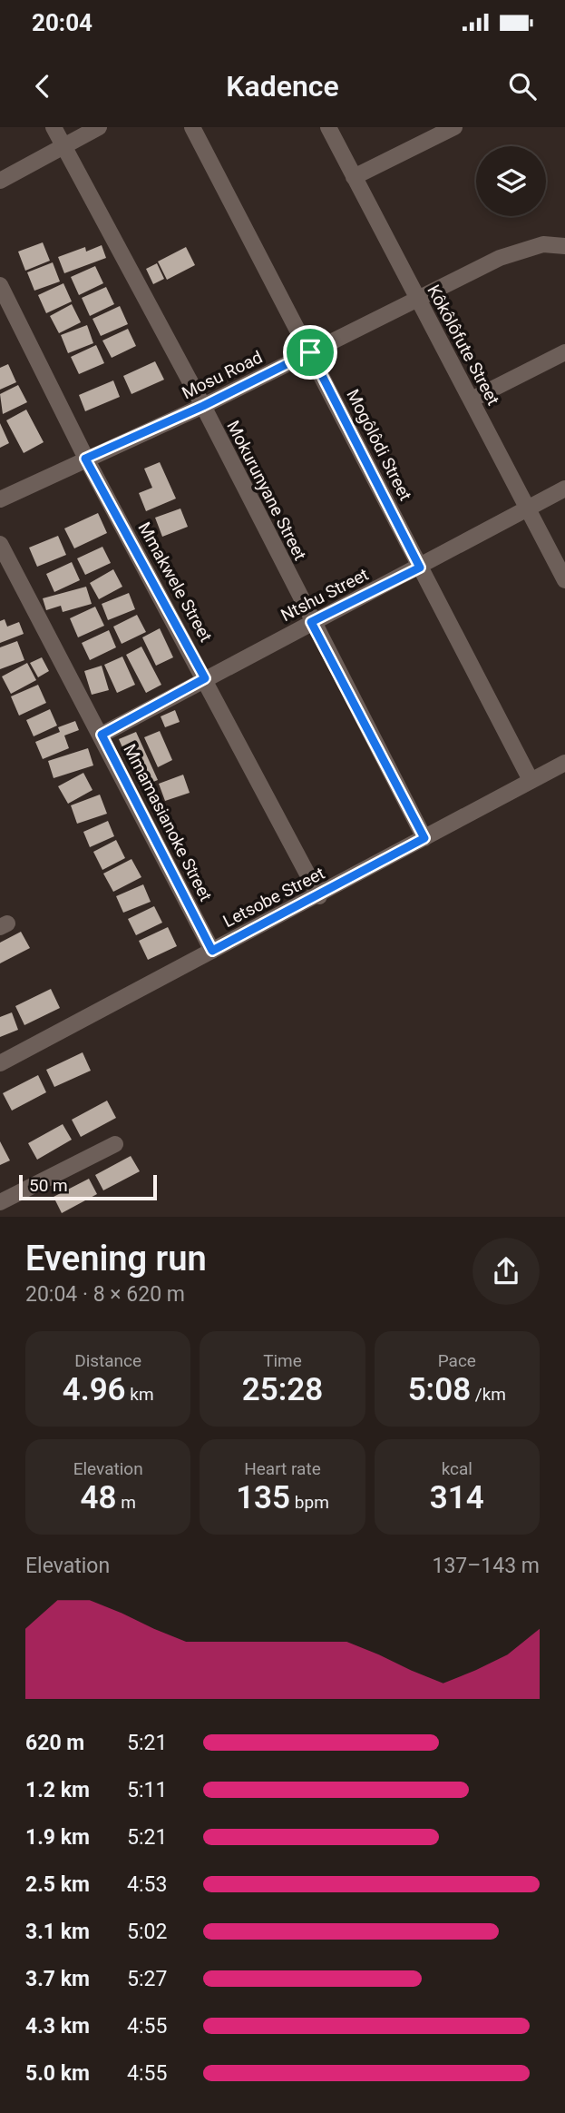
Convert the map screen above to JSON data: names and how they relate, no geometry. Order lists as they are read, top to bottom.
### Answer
{
  "streets": {
    "street": [
      "Kôkôlôfute Street",
      "Mosu Road",
      "Mogôlôdi Street",
      "Mokurunyane Street",
      "Mmakwele Street",
      "Ntshu Street",
      "Mmamasianoke Street",
      "Letsobe Street"
    ]
  },
  "crossings": [
    ["Kôkôlôfute Street", "Mosu Road"],
    ["Kôkôlôfute Street", "Ntshu Street"],
    ["Mosu Road", "Mogôlôdi Street"],
    ["Mosu Road", "Mokurunyane Street"],
    ["Mosu Road", "Mmakwele Street"],
    ["Mogôlôdi Street", "Ntshu Street"],
    ["Mogôlôdi Street", "Letsobe Street"],
    ["Mokurunyane Street", "Ntshu Street"],
    ["Mokurunyane Street", "Letsobe Street"],
    ["Mmakwele Street", "Ntshu Street"],
    ["Mmakwele Street", "Letsobe Street"],
    ["Ntshu Street", "Mmamasianoke Street"],
    ["Mmamasianoke Street", "Letsobe Street"]
  ],
  "scale_bar": "50 m",
  "page": {
    "status": "20:04",
    "header": "Kadence",
    "scale": "50 m",
    "heading": ["Evening run", "20:04 · 8 × 620 m"],
    "stats": [
      ["Distance", "4.96 km"],
      ["Time", "25:28"],
      ["Pace", "5:08 /km"],
      ["Elevation", "48 m"],
      ["Heart rate", "135 bpm"],
      ["kcal", "314"]
    ],
    "chart": ["Elevation", "137–143 m"],
    "list": [
      {
        "name": "620 m",
        "note": "5:21"
      },
      {
        "name": "1.2 km",
        "note": "5:11"
      },
      {
        "name": "1.9 km",
        "note": "5:21"
      },
      {
        "name": "2.5 km",
        "note": "4:53"
      },
      {
        "name": "3.1 km",
        "note": "5:02"
      },
      {
        "name": "3.7 km",
        "note": "5:27"
      },
      {
        "name": "4.3 km",
        "note": "4:55"
      },
      {
        "name": "5.0 km",
        "note": "4:55"
      }
    ]
  }
}
